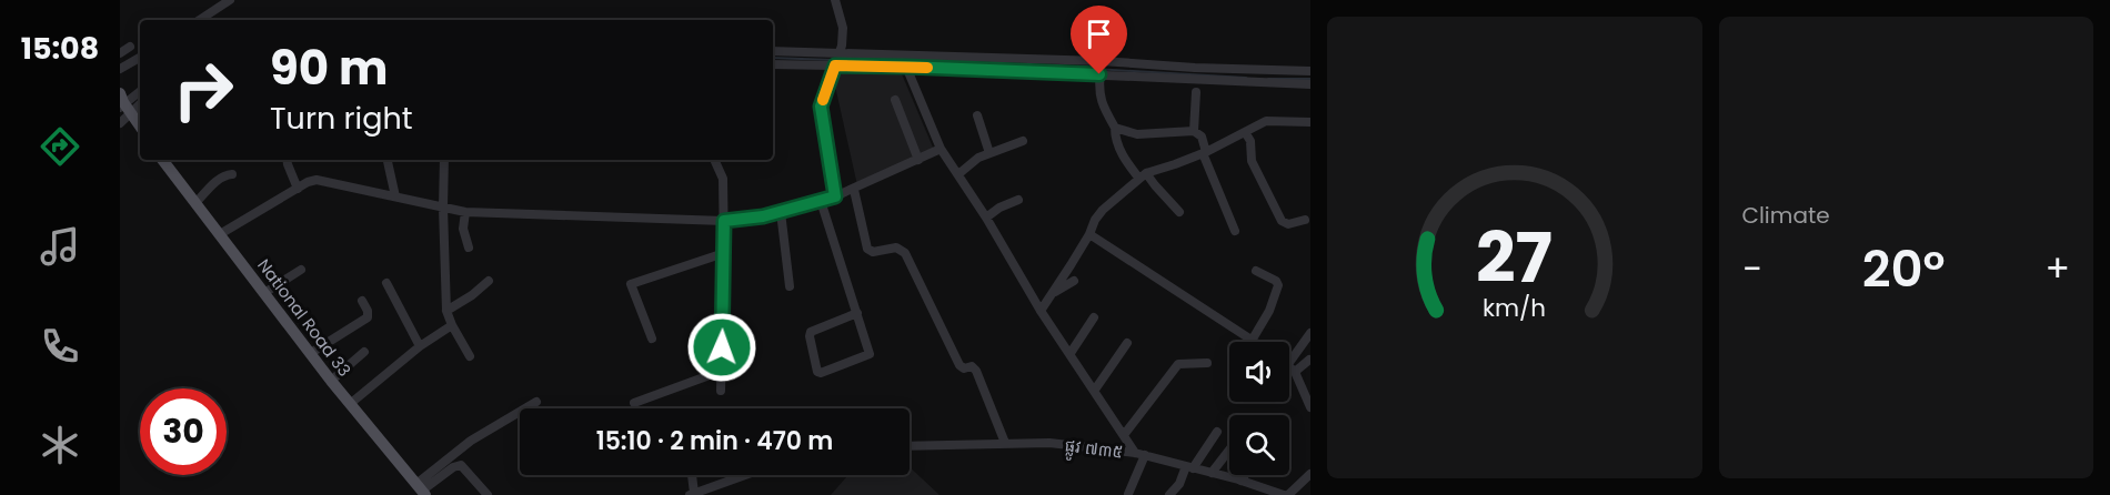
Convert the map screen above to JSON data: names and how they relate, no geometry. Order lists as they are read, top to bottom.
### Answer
{
  "streets": {
    "main road": ["National Road 33"],
    "street": ["ផ្លូវ ៧៣៥"]
  },
  "page": {
    "tabs": "15:08",
    "tile": "Climate",
    "turn": ["90 m", "Turn right"],
    "heat": ["−", "20°", "+"],
    "limit": "30",
    "trip": "15:10 · 2 min · 470 m",
    "gauge": ["27", "km/h"]
  }
}
